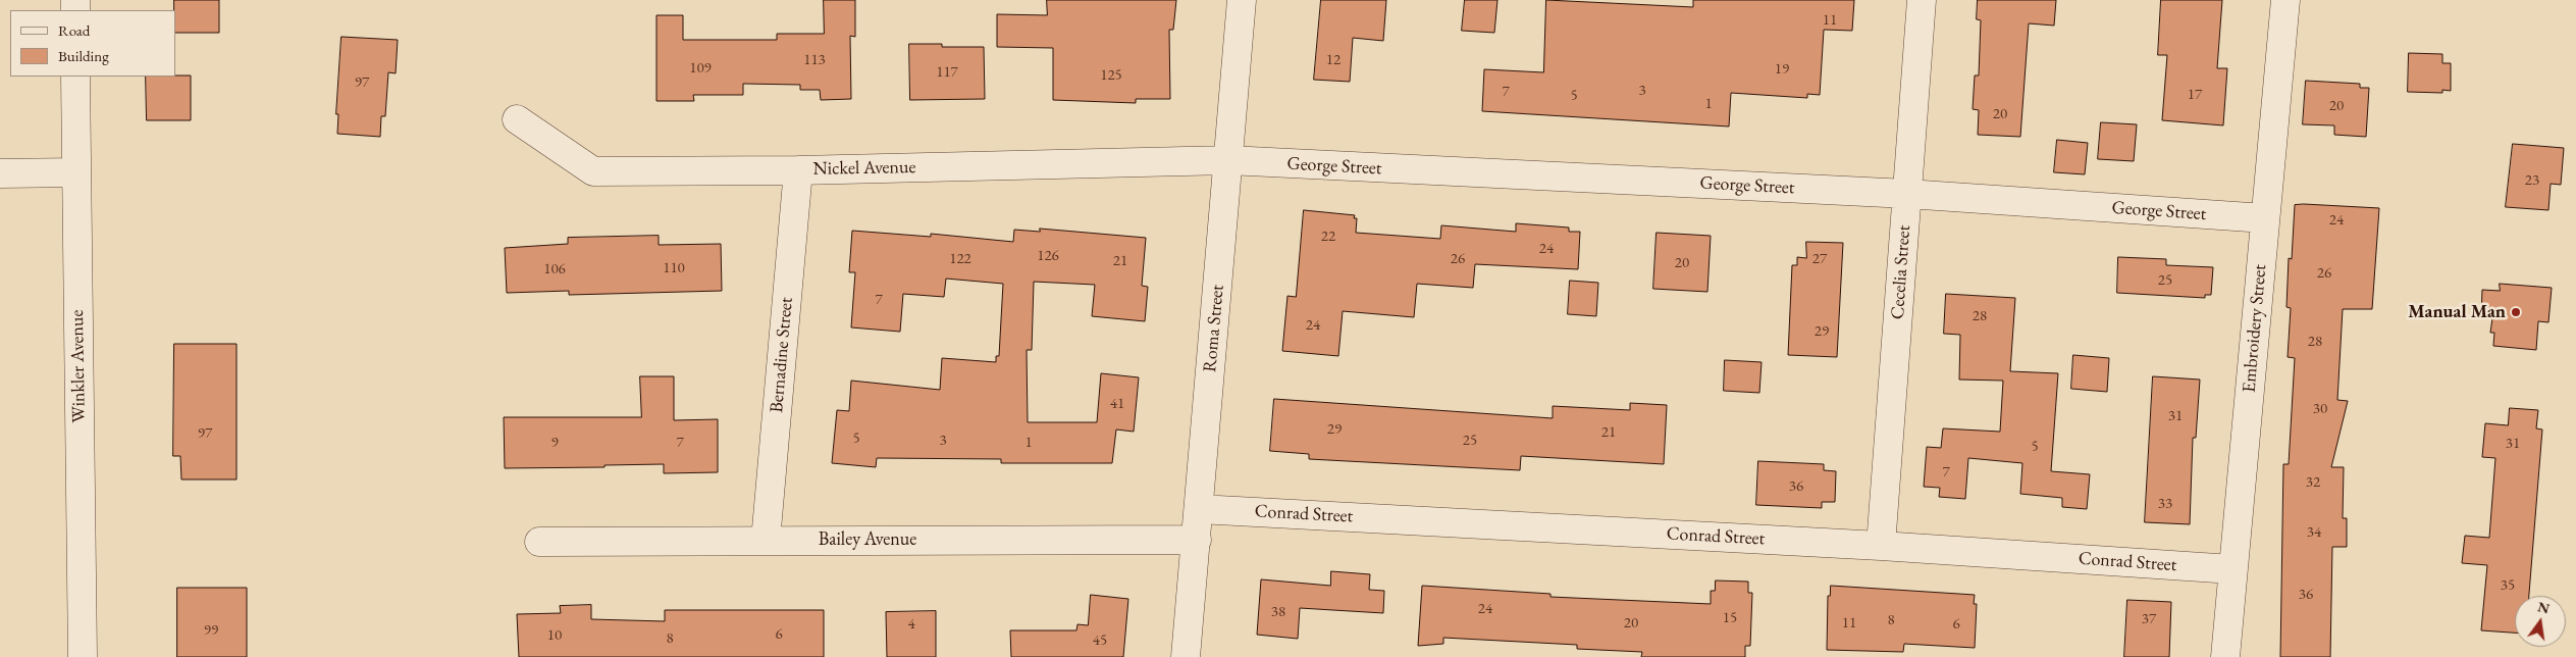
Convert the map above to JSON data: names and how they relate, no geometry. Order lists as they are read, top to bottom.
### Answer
{
  "streets": {
    "street": [
      "George Street",
      "Nickel Avenue",
      "Cecelia Street",
      "Roma Street",
      "Embroidery Street",
      "Bernadine Street",
      "Winkler Avenue",
      "Conrad Street",
      "Bailey Avenue"
    ]
  },
  "crossings": [
    ["George Street", "Nickel Avenue"],
    ["George Street", "Cecelia Street"],
    ["George Street", "Roma Street"],
    ["George Street", "Embroidery Street"],
    ["Nickel Avenue", "Roma Street"],
    ["Nickel Avenue", "Bernadine Street"],
    ["Cecelia Street", "Conrad Street"],
    ["Roma Street", "Conrad Street"],
    ["Roma Street", "Bailey Avenue"],
    ["Embroidery Street", "Conrad Street"],
    ["Bernadine Street", "Bailey Avenue"]
  ],
  "places": ["Manual Man"],
  "house_numbers": [
    "11",
    "113",
    "12",
    "109",
    "19",
    "117",
    "125",
    "97",
    "3",
    "7",
    "17",
    "5",
    "1",
    "20",
    "20",
    "23",
    "24",
    "22",
    "24",
    "126",
    "122",
    "26",
    "27",
    "21",
    "20",
    "110",
    "106",
    "26",
    "25",
    "7",
    "28",
    "24",
    "29",
    "28",
    "41",
    "30",
    "31",
    "29",
    "21",
    "97",
    "5",
    "3",
    "25",
    "9",
    "7",
    "1",
    "31",
    "5",
    "7",
    "32",
    "36",
    "33",
    "34",
    "35",
    "36",
    "24",
    "38",
    "15",
    "37",
    "8",
    "20",
    "11",
    "4",
    "6",
    "99",
    "6",
    "10",
    "8",
    "45"
  ],
  "legend": ["Road", "Building"],
  "north": "top"
}
